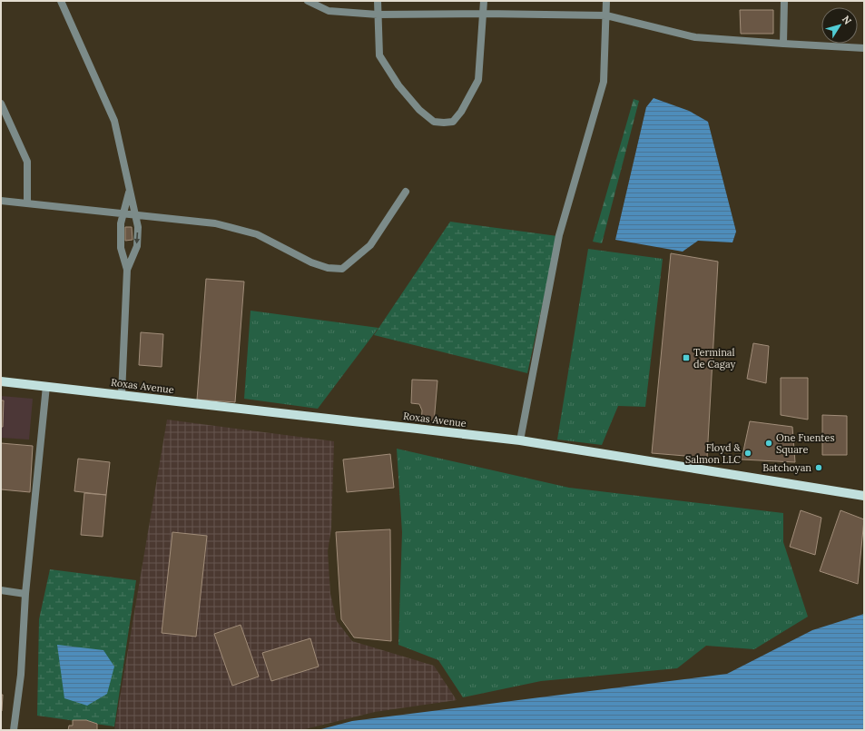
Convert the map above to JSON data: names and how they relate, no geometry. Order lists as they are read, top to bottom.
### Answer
{
  "streets": {
    "main road": ["Roxas Avenue"]
  },
  "places": {
    "transit": ["Terminal de Cagay"],
    "other": ["One Fuentes Square", "Floyd & Salmon LLC", "Batchoyan"]
  },
  "north": "top right"
}
